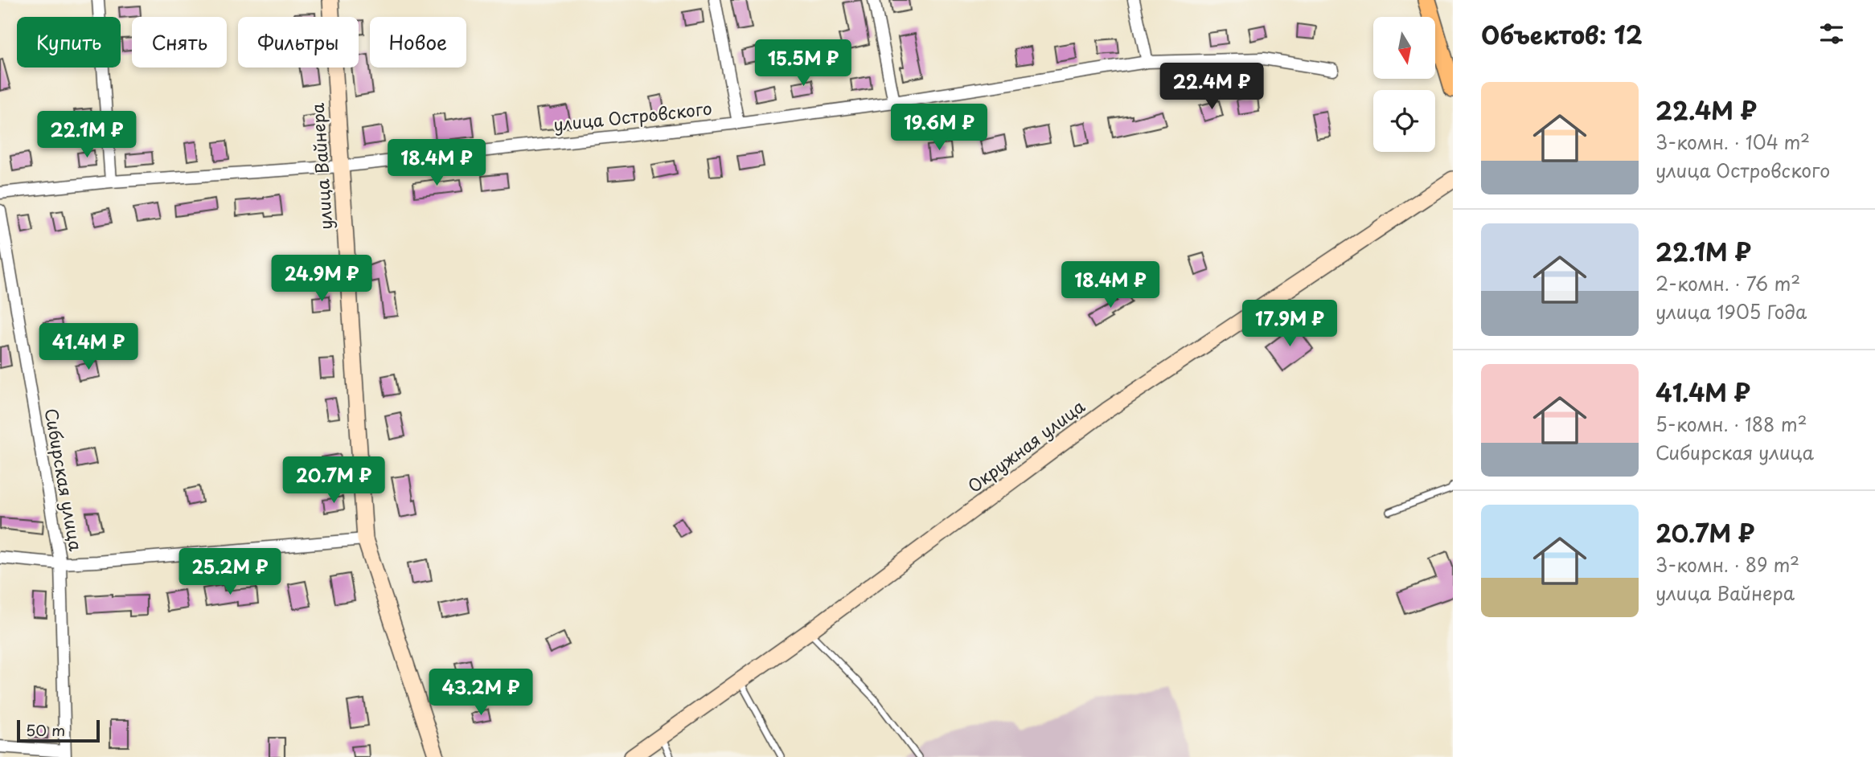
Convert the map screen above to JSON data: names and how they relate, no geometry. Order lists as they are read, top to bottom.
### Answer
{
  "streets": {
    "street": [
      "улица Островского",
      "улица Вайнера",
      "Окружная улица",
      "Сибирская улица"
    ]
  },
  "crossings": [
    ["улица Островского", "улица Вайнера"]
  ],
  "scale_bar": "50 m",
  "north": "bottom",
  "page": {
    "heading": "Объектов: 12",
    "chip": [
      "Купить",
      "Снять",
      "Фильтры",
      "Новое"
    ],
    "price": [
      "15.5M ₽",
      "22.4M ₽",
      "19.6M ₽",
      "22.1M ₽",
      "18.4M ₽",
      "24.9M ₽",
      "18.4M ₽",
      "17.9M ₽",
      "41.4M ₽",
      "20.7M ₽",
      "25.2M ₽",
      "43.2M ₽"
    ],
    "list": [
      {
        "name": "22.4M ₽",
        "note": "3-комн. · 104 m² · улица Островского"
      },
      {
        "name": "22.1M ₽",
        "note": "2-комн. · 76 m² · улица 1905 Года"
      },
      {
        "name": "41.4M ₽",
        "note": "5-комн. · 188 m² · Сибирская улица"
      },
      {
        "name": "20.7M ₽",
        "note": "3-комн. · 89 m² · улица Вайнера"
      }
    ],
    "scale": "50 m"
  }
}
